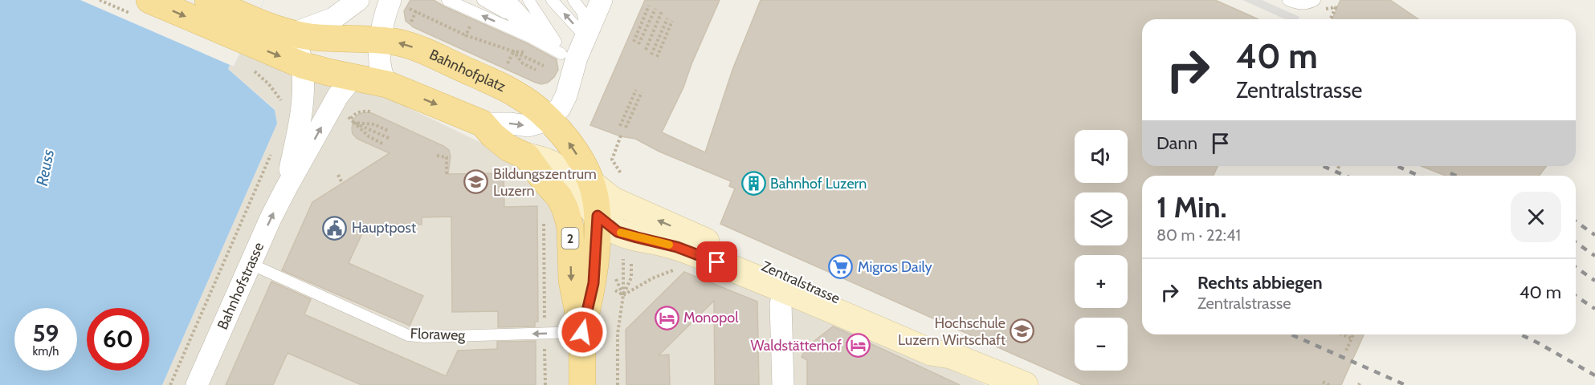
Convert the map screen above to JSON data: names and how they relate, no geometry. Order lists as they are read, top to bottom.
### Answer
{
  "streets": {
    "main road": ["Bahnhofplatz", "2", "Zentralstrasse"],
    "street": ["Bahnhofstrasse"],
    "lane": ["Floraweg"]
  },
  "crossings": [
    ["Bahnhofplatz", "2"],
    ["Bahnhofplatz", "Zentralstrasse"],
    ["2", "Zentralstrasse"],
    ["2", "Bahnhofstrasse"],
    ["2", "Floraweg"],
    ["Bahnhofstrasse", "Floraweg"]
  ],
  "one_way": ["Floraweg"],
  "water": ["Reuss"],
  "places": {
    "school or university": ["Bildungszentrum Luzern", "Hochschule Luzern Wirtschaft"],
    "building": ["Bahnhof Luzern"],
    "public building": ["Hauptpost"],
    "supermarket": ["Migros Daily"],
    "hotel": ["Monopol", "Waldstätterhof"]
  },
  "page": {
    "turn": ["40 m", "Zentralstrasse"],
    "then": "Dann",
    "map_buttons": ["+", "−"],
    "heading": ["1 Min.", "80 m · 22:41"],
    "list": [
      {
        "name": "Rechts abbiegen",
        "note": "Zentralstrasse",
        "value": "40 m"
      }
    ],
    "speed": "59 km/h",
    "limit": "60"
  }
}
